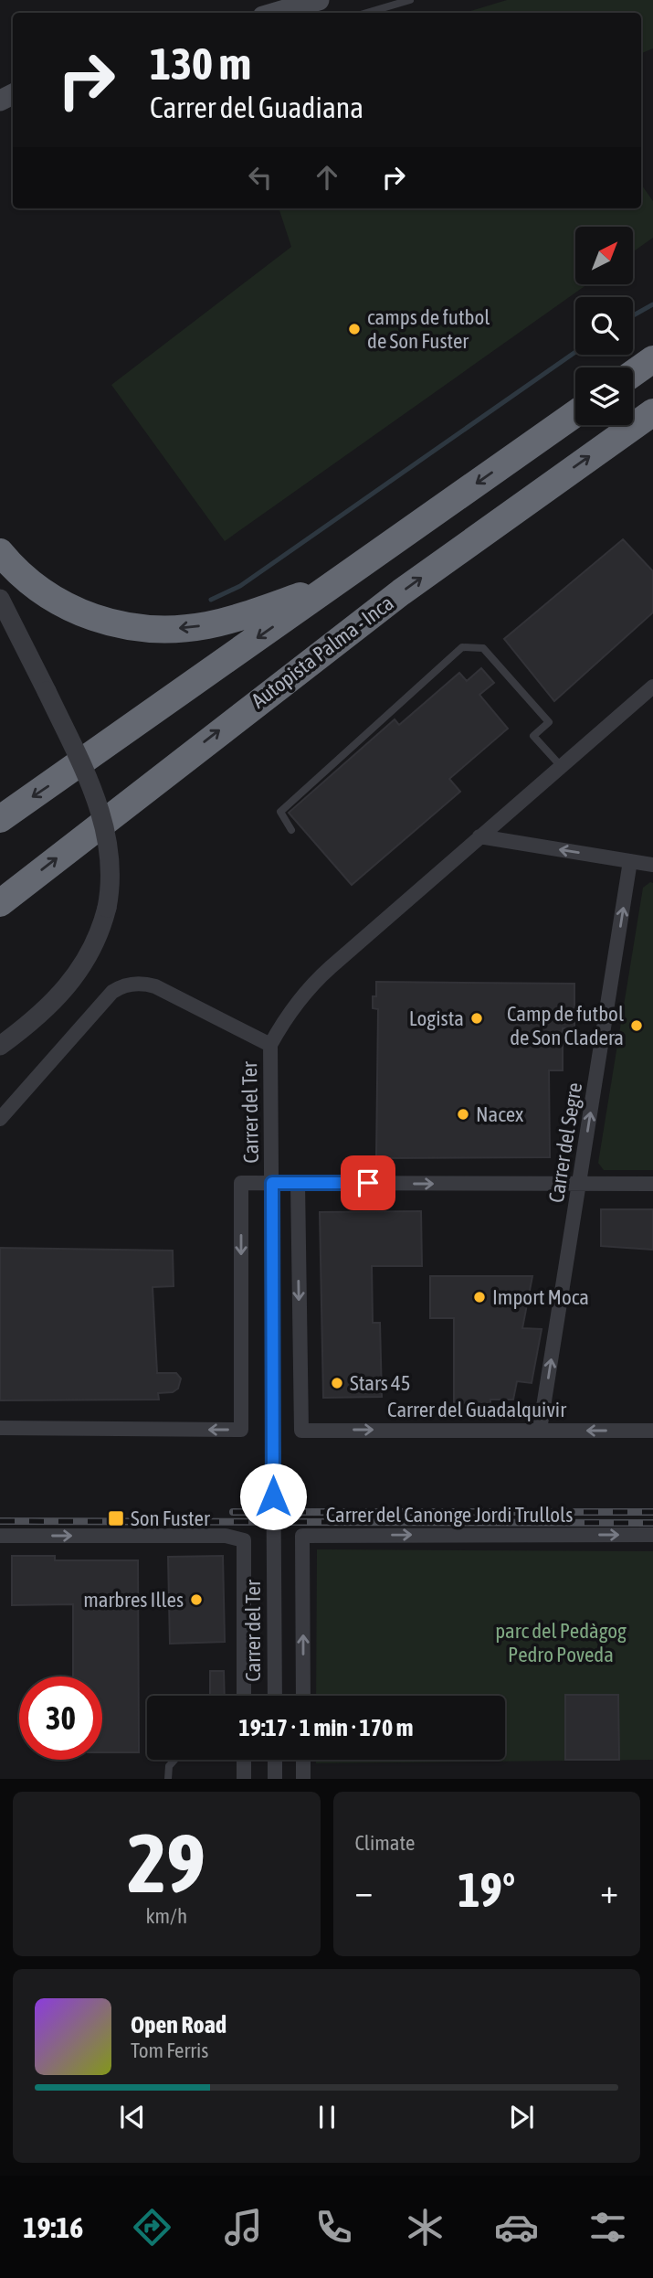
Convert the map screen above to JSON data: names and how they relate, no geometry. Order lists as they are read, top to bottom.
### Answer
{
  "streets": {
    "highway": ["Autopista Palma - Inca"],
    "street": [
      "Carrer del Ter",
      "Carrer del Segre",
      "Carrer del Guadalquivir",
      "Carrer del Canonge Jordi Trullols"
    ]
  },
  "crossings": [
    ["Carrer del Segre", "Carrer del Guadalquivir"]
  ],
  "one_way": ["Carrer del Segre"],
  "parks": ["parc del Pedàgog Pedro Poveda"],
  "places": {
    "other": [
      "camps de futbol de Son Fuster",
      "Logista",
      "Camp de futbol de Son Cladera",
      "Nacex",
      "Import Moca",
      "Stars 45",
      "marbres Illes"
    ],
    "transit": ["Son Fuster"]
  },
  "north": "top right",
  "page": {
    "turn": ["130 m", "Carrer del Guadiana"],
    "limit": "30",
    "trip": "19:17 · 1 min · 170 m",
    "tile": [
      ["29", "km/h"],
      "Climate"
    ],
    "heat": ["−", "19°", "+"],
    "song": ["Open Road", "Tom Ferris"],
    "tabs": "19:16"
  }
}
